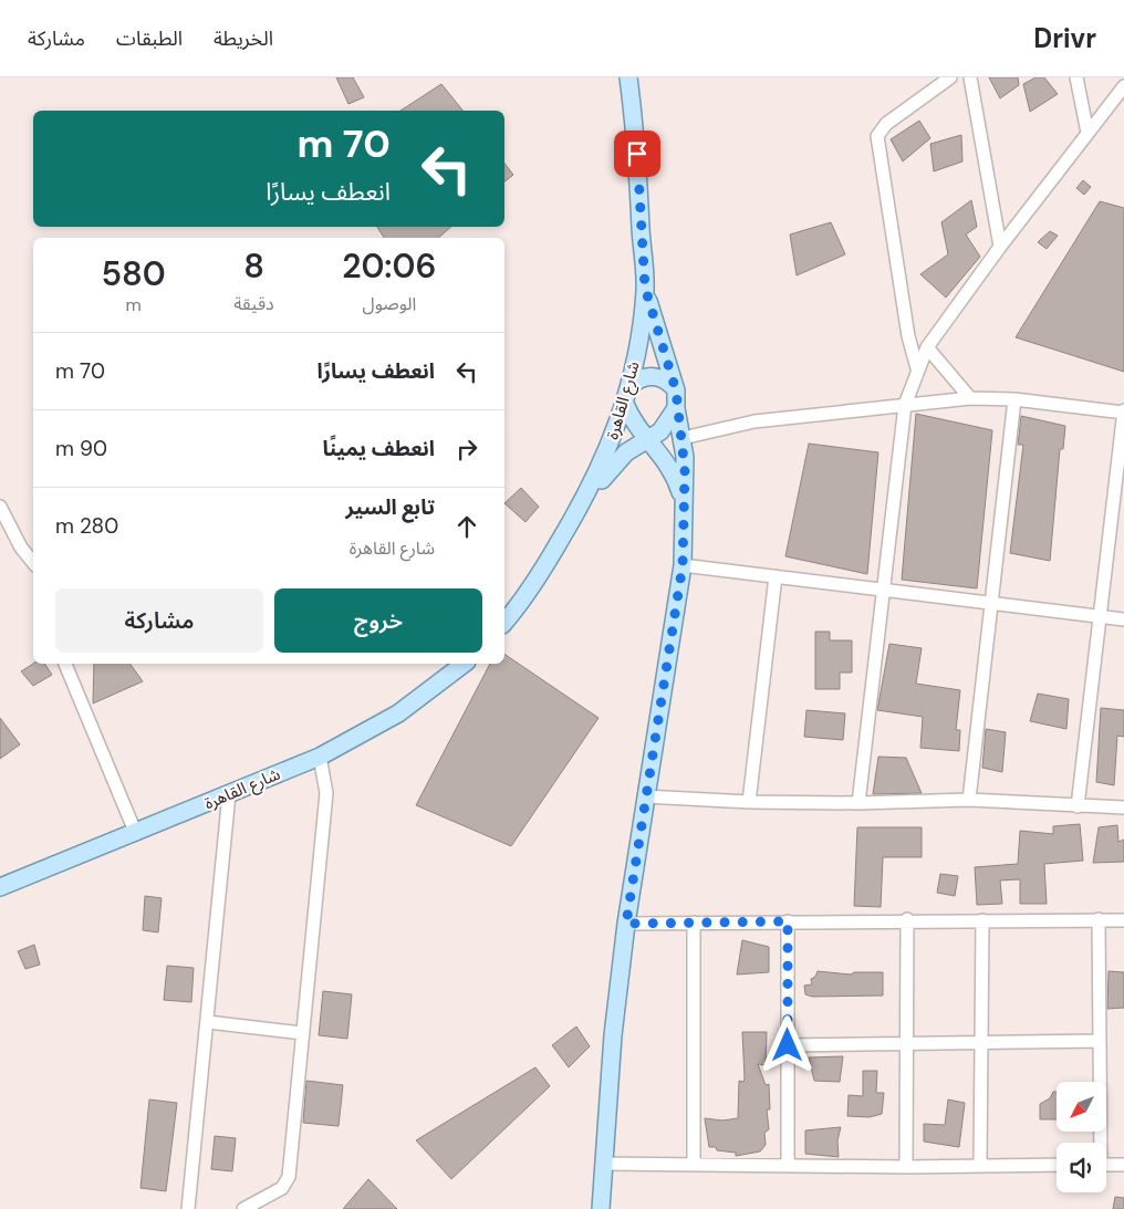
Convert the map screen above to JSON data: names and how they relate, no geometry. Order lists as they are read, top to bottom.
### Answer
{
  "streets": {
    "main road": ["شارع القاهرة"]
  },
  "north": "bottom left",
  "page": {
    "header": "Drivr",
    "nav": ["الخريطة", "الطبقات", "مشاركة"],
    "turn": ["70 m", "انعطف يسارًا"],
    "eta": [
      "20:06",
      "الوصول",
      "8",
      "دقيقة",
      "580",
      "m"
    ],
    "list": [
      {
        "name": "انعطف يسارًا",
        "value": "70 m"
      },
      {
        "name": "انعطف يمينًا",
        "value": "90 m"
      },
      {
        "name": "تابع السير",
        "note": "شارع القاهرة",
        "value": "280 m"
      }
    ],
    "buttons": ["خروج", "مشاركة"]
  }
}
